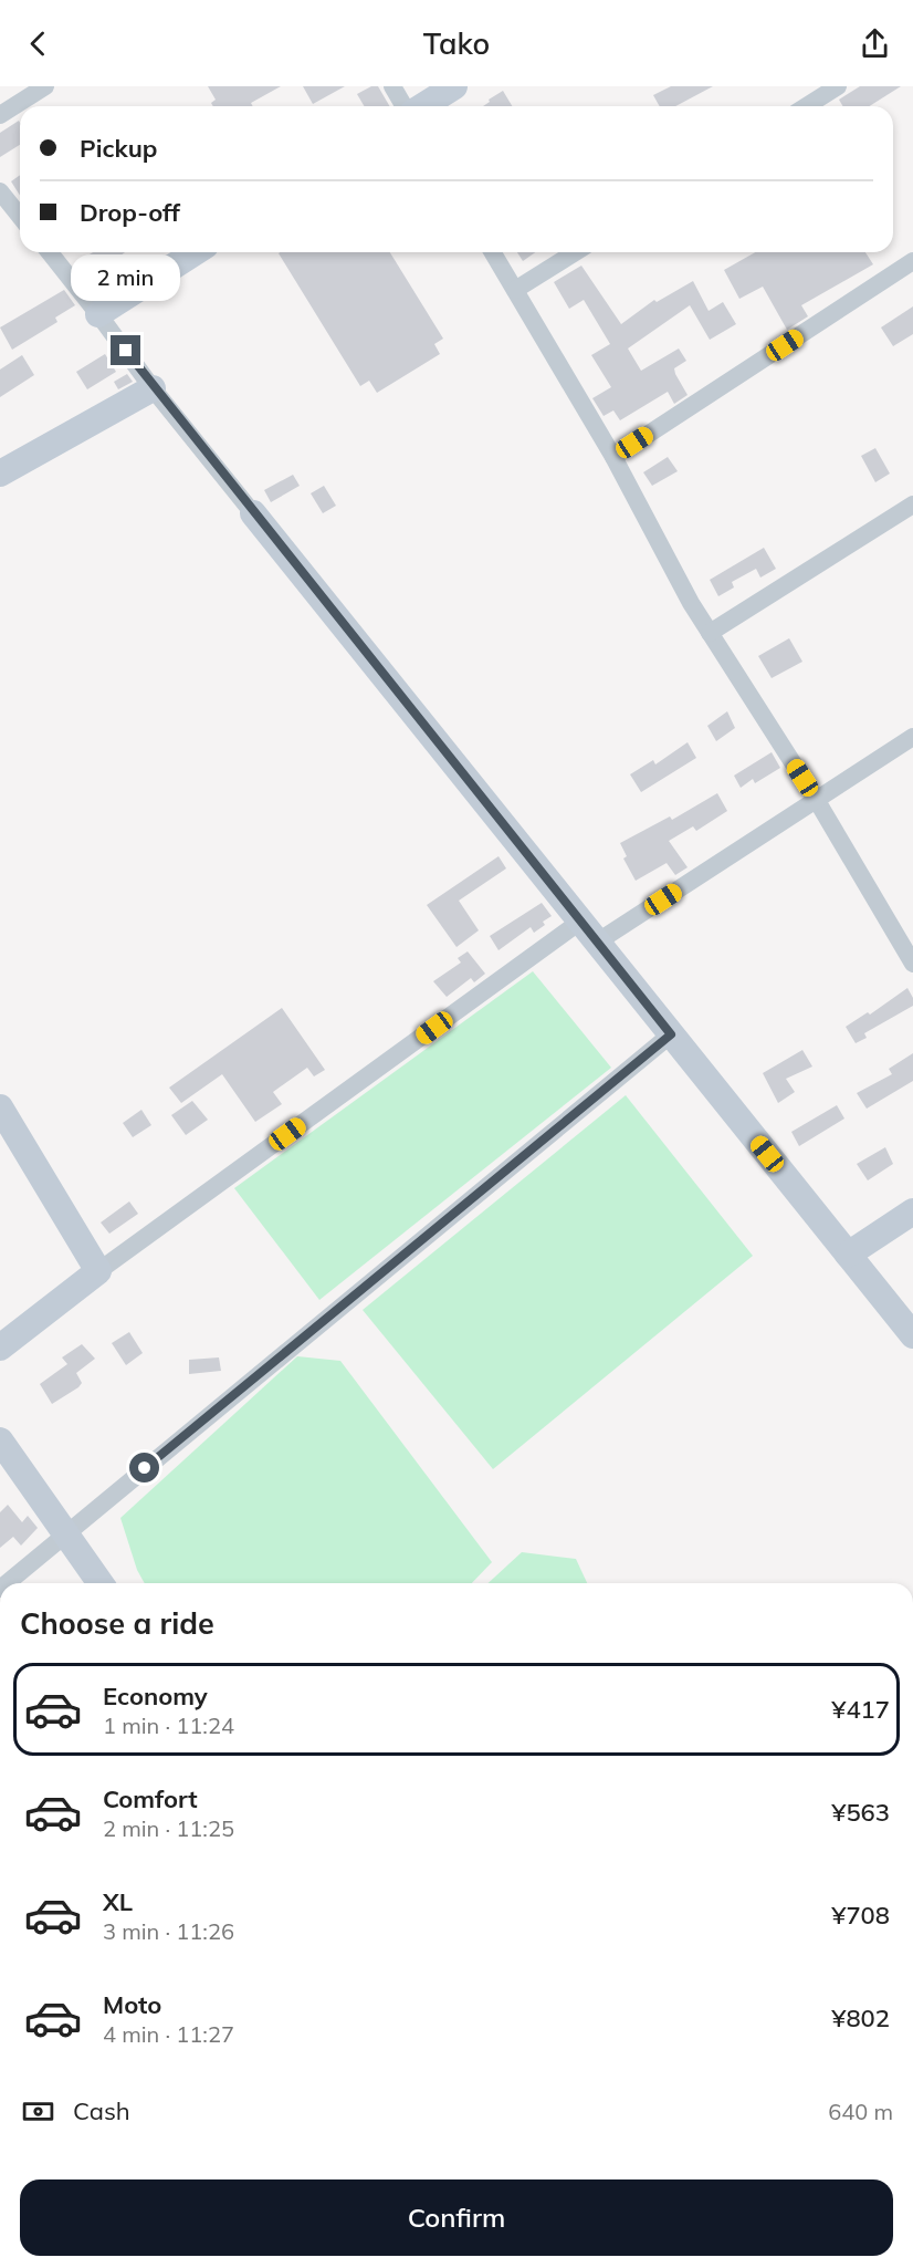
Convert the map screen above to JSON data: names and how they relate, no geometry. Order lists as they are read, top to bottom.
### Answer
{
  "page": {
    "header": "Tako",
    "banner": ["Pickup", "Drop-off"],
    "bubble": "2 min",
    "heading": "Choose a ride",
    "list": [
      {
        "name": "Economy",
        "note": "1 min · 11:24",
        "value": "¥417"
      },
      {
        "name": "Comfort",
        "note": "2 min · 11:25",
        "value": "¥563"
      },
      {
        "name": "XL",
        "note": "3 min · 11:26",
        "value": "¥708"
      },
      {
        "name": "Moto",
        "note": "4 min · 11:27",
        "value": "¥802"
      }
    ],
    "pay": ["Cash", "640 m"],
    "buttons": "Confirm"
  }
}
